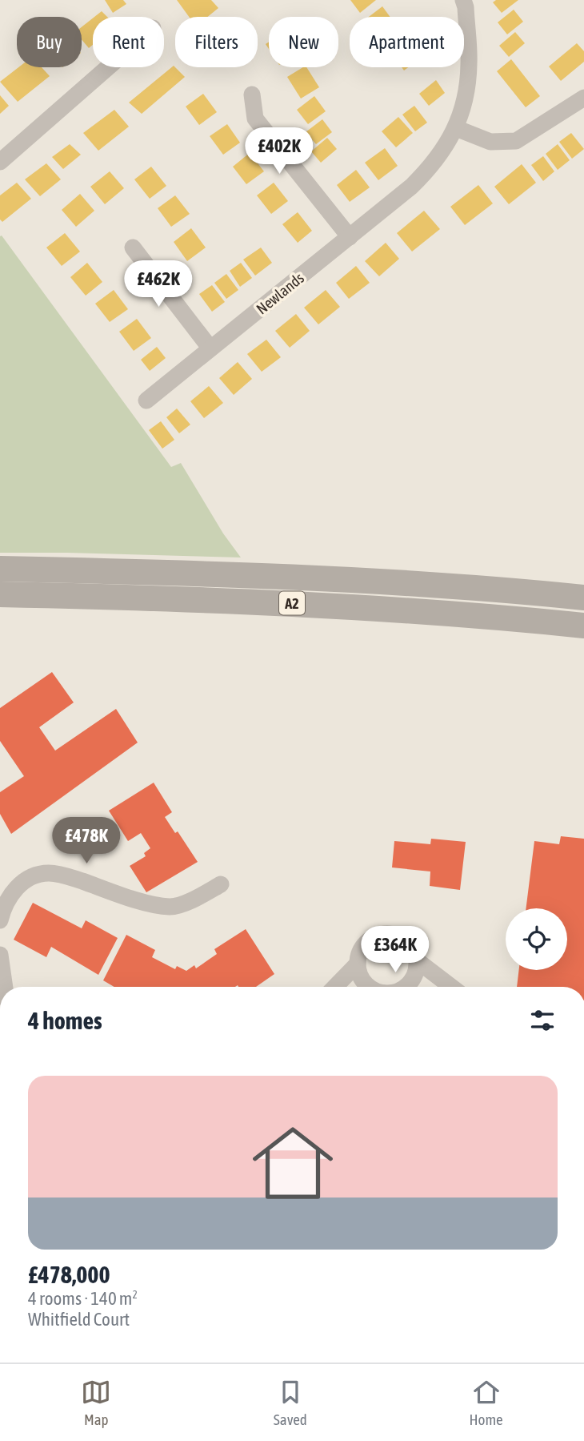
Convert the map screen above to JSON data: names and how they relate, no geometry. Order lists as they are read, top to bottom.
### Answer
{
  "streets": {
    "highway": ["A2"],
    "street": ["Newlands"]
  },
  "page": {
    "chip": [
      "Buy",
      "Rent",
      "Filters",
      "New",
      "Apartment"
    ],
    "price": [
      "£402K",
      "£462K",
      "£478K",
      "£364K"
    ],
    "heading": "4 homes",
    "list": [
      {
        "name": "£478,000",
        "note": "4 rooms · 140 m² · Whitfield Court"
      }
    ],
    "tabs": ["Map", "Saved", "Home"]
  }
}
